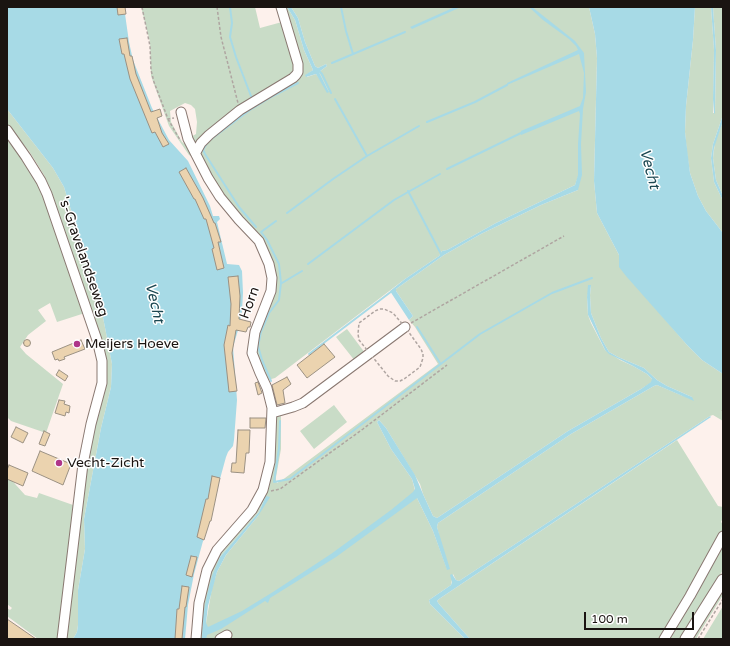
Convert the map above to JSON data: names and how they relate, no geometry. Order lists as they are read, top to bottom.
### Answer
{
  "streets": {
    "street": ["'s-Gravelandseweg", "Horn"]
  },
  "water": ["Vecht"],
  "places": ["Meijers Hoeve", "Vecht-Zicht"],
  "scale_bar": "100 m"
}
